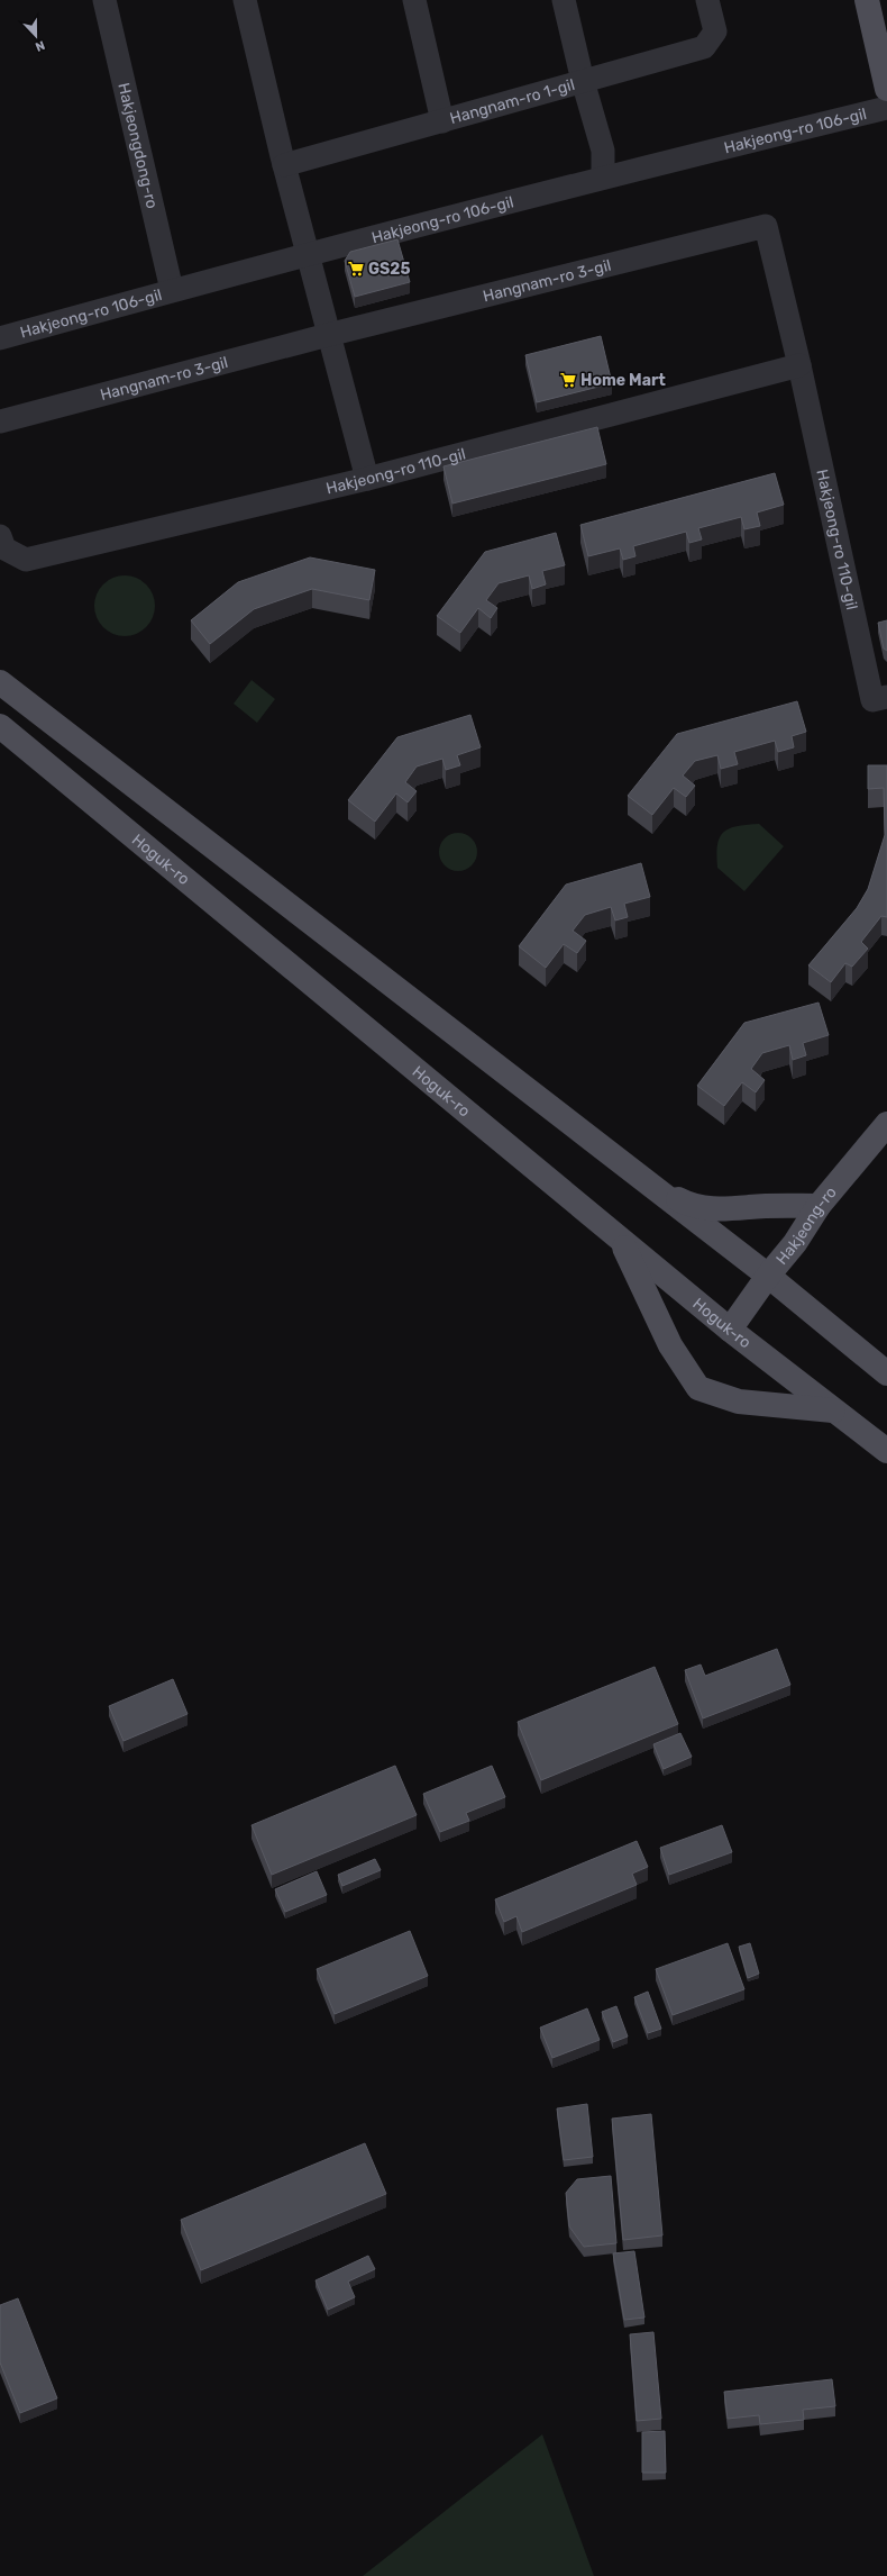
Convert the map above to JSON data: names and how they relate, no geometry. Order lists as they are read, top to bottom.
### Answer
{
  "streets": {
    "main road": ["Hoguk-ro", "Hakjeong-ro"],
    "street": [
      "Hangnam-ro 1-gil",
      "Hakjeong-ro 106-gil",
      "Hakjeongdong-ro",
      "Hangnam-ro 3-gil",
      "Hakjeong-ro 110-gil"
    ]
  },
  "crossings": [
    ["Hangnam-ro 1-gil", "Hakjeong-ro 106-gil"],
    ["Hakjeong-ro 106-gil", "Hakjeongdong-ro"],
    ["Hangnam-ro 3-gil", "Hakjeong-ro 110-gil"],
    ["Hoguk-ro", "Hakjeong-ro"]
  ],
  "places": {
    "supermarket": ["GS25", "Home Mart"]
  },
  "north": "bottom"
}
